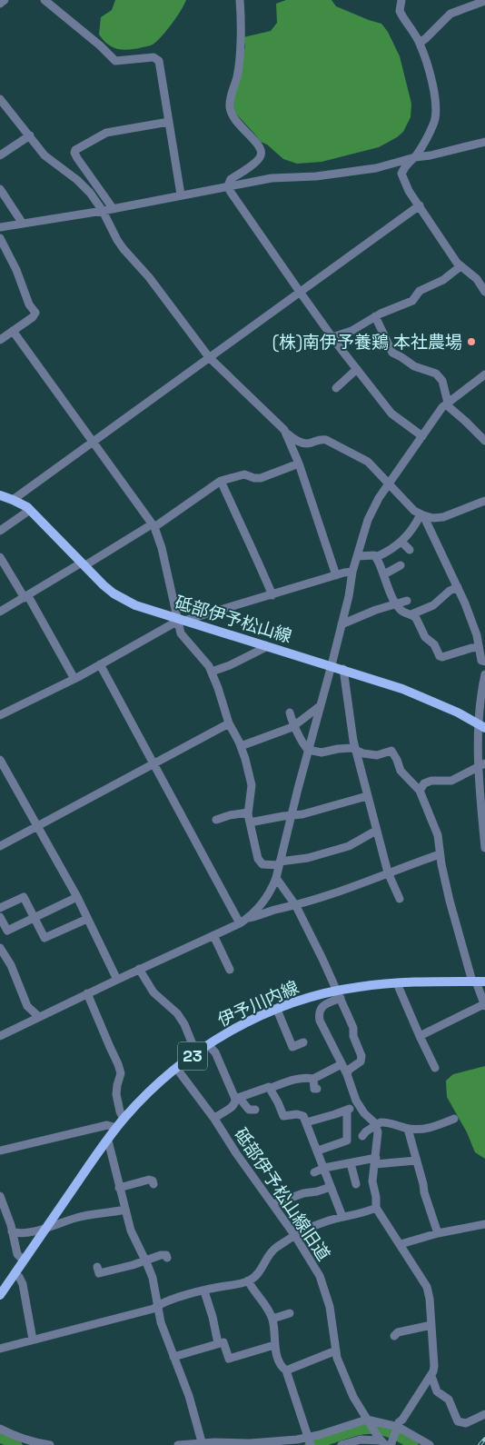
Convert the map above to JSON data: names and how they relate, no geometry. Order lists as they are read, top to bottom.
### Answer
{
  "streets": {
    "main road": ["砥部伊予松山線", "伊予川内線", "23"],
    "street": ["砥部伊予松山線旧道"]
  },
  "crossings": [
    ["伊予川内線", "砥部伊予松山線旧道"]
  ],
  "places": ["(株)南伊予養鶏 本社農場"]
}
